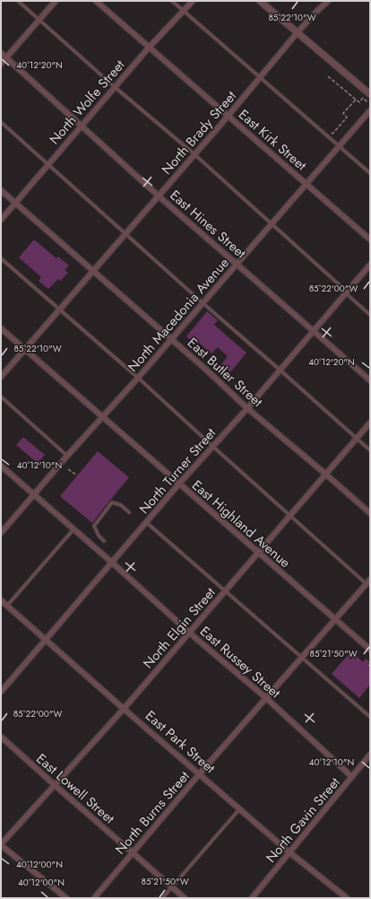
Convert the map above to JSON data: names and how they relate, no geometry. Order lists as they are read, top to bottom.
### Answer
{
  "streets": {
    "street": [
      "North Wolfe Street",
      "North Brady Street",
      "East Kirk Street",
      "East Hines Street",
      "North Macedonia Avenue",
      "East Butler Street",
      "North Turner Street",
      "East Highland Avenue",
      "North Elgin Street",
      "East Russey Street",
      "East Park Street",
      "East Lowell Street",
      "North Burns Street",
      "North Gavin Street"
    ]
  },
  "crossings": [
    ["North Wolfe Street", "East Kirk Street"],
    ["North Wolfe Street", "East Hines Street"],
    ["North Wolfe Street", "East Butler Street"],
    ["North Brady Street", "East Kirk Street"],
    ["North Brady Street", "East Hines Street"],
    ["North Brady Street", "East Butler Street"],
    ["North Brady Street", "East Highland Avenue"],
    ["East Kirk Street", "North Macedonia Avenue"],
    ["East Hines Street", "North Macedonia Avenue"],
    ["East Hines Street", "North Turner Street"],
    ["North Macedonia Avenue", "East Butler Street"],
    ["North Macedonia Avenue", "East Highland Avenue"],
    ["North Macedonia Avenue", "East Russey Street"],
    ["East Butler Street", "North Turner Street"],
    ["East Butler Street", "North Elgin Street"],
    ["North Turner Street", "East Highland Avenue"],
    ["North Turner Street", "East Russey Street"],
    ["North Turner Street", "East Park Street"],
    ["East Highland Avenue", "North Elgin Street"],
    ["East Highland Avenue", "North Burns Street"],
    ["North Elgin Street", "East Russey Street"],
    ["North Elgin Street", "East Park Street"],
    ["North Elgin Street", "East Lowell Street"],
    ["East Russey Street", "North Burns Street"],
    ["East Russey Street", "North Gavin Street"],
    ["East Park Street", "North Burns Street"],
    ["East Park Street", "North Gavin Street"],
    ["East Lowell Street", "North Burns Street"]
  ],
  "coordinates": [
    "85°22'10\"W",
    "40°12'20\"N",
    "85°22'00\"W",
    "40°12'10\"N",
    "85°21'50\"W",
    "40°12'00\"N"
  ]
}
